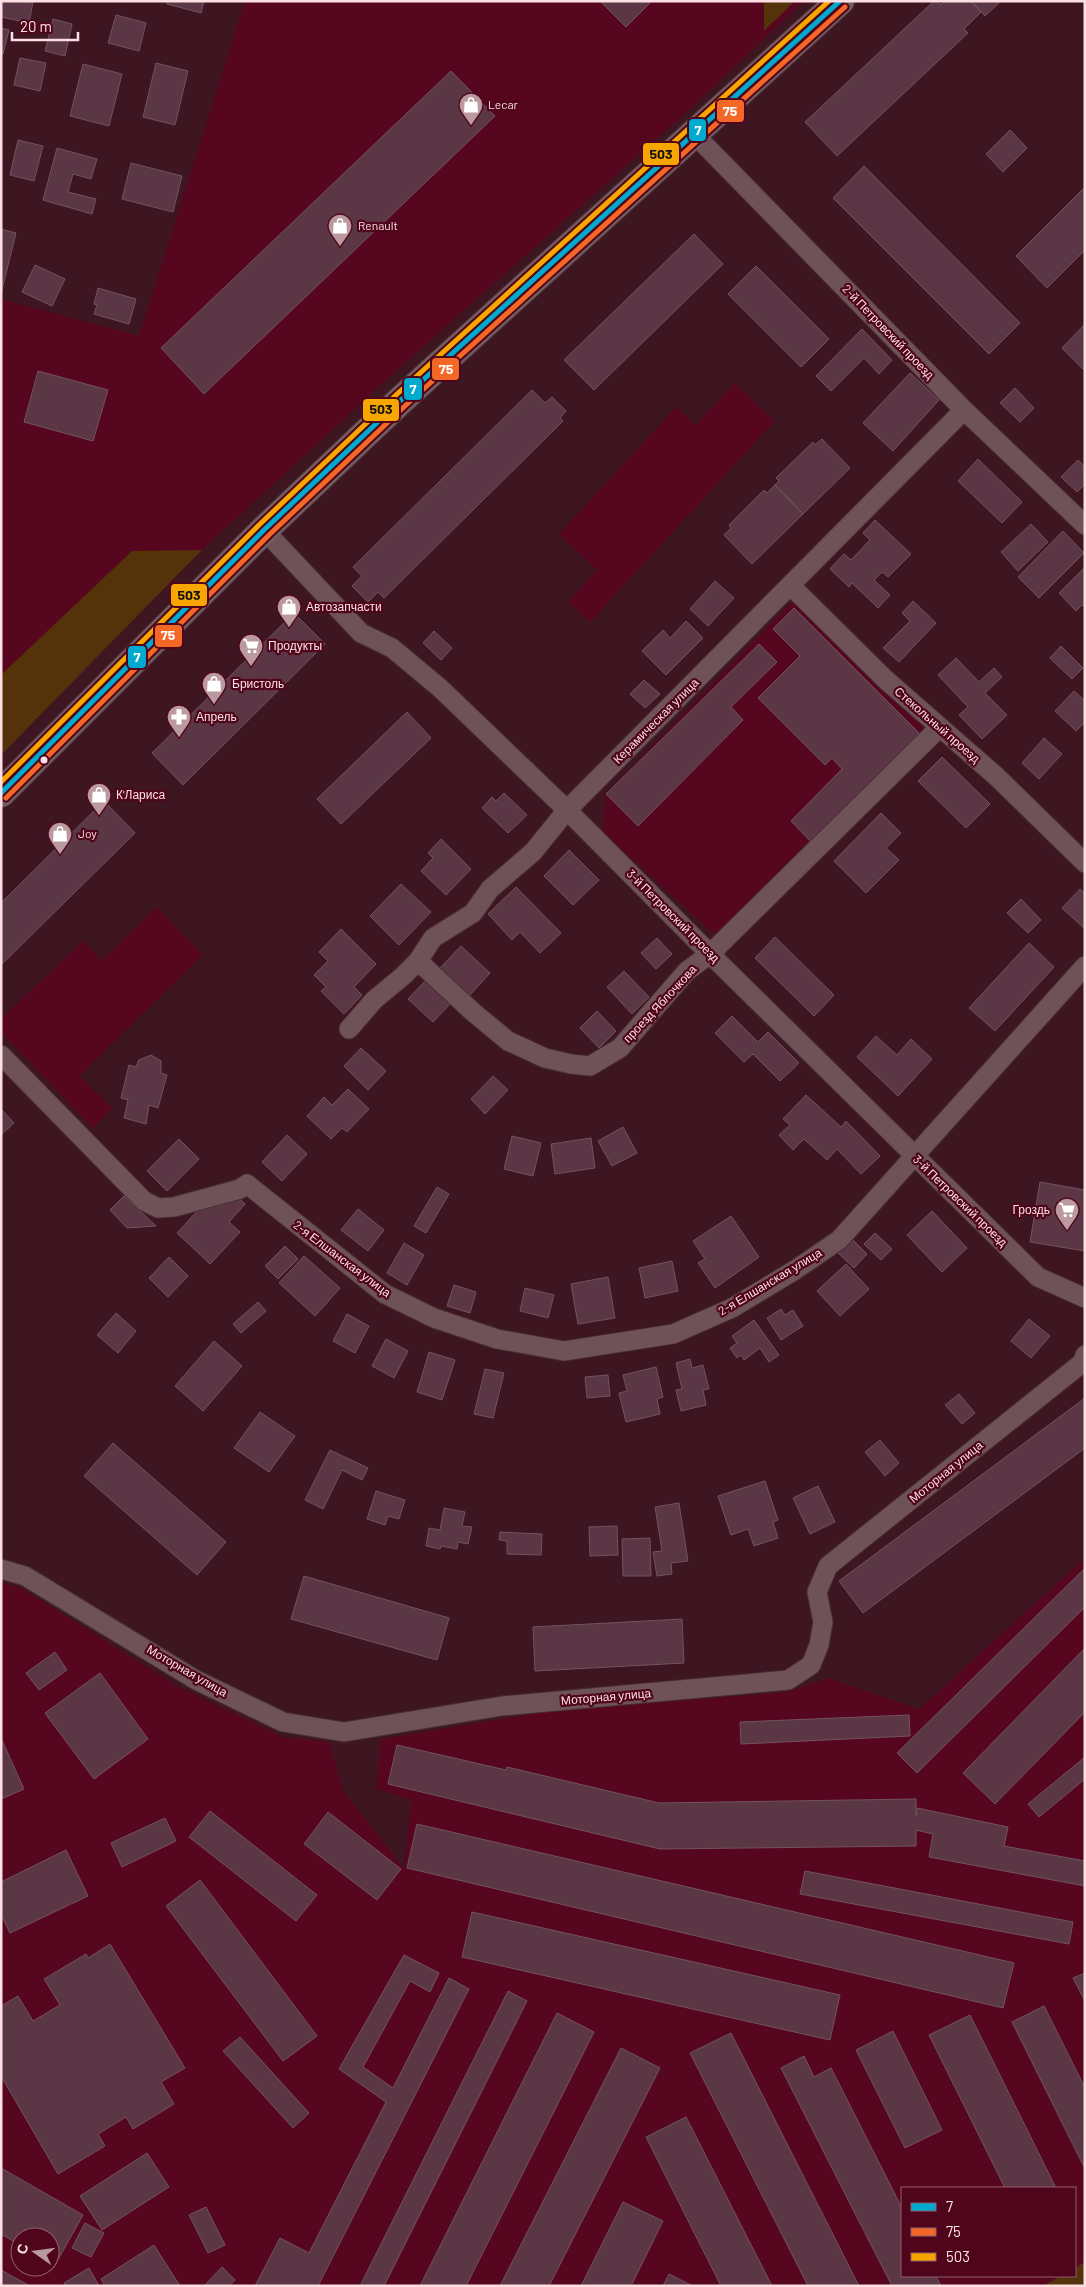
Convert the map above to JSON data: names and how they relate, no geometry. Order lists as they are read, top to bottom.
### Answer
{
  "streets": {
    "street": [
      "2-й Петровский проезд",
      "Керамическая улица",
      "Стекольный проезд",
      "3-й Петровский проезд",
      "проезд Яблочкова",
      "2-я Елшанская улица",
      "Моторная улица"
    ]
  },
  "crossings": [
    ["2-й Петровский проезд", "Керамическая улица"],
    ["Керамическая улица", "Стекольный проезд"],
    ["Керамическая улица", "3-й Петровский проезд"],
    ["Керамическая улица", "проезд Яблочкова"],
    ["Стекольный проезд", "проезд Яблочкова"],
    ["3-й Петровский проезд", "проезд Яблочкова"],
    ["3-й Петровский проезд", "2-я Елшанская улица"]
  ],
  "places": {
    "shop": [
      "Lecar",
      "Renault",
      "Автозапчасти",
      "Бристоль",
      "К'Лариса",
      "Joy"
    ],
    "supermarket": ["Продукты", "Гроздь"],
    "pharmacy": ["Апрель"]
  },
  "lines": ["transit line 7", "transit line 503", "transit line 75"],
  "legend": ["7", "75", "503"],
  "scale_bar": "20 m",
  "north": "left"
}
